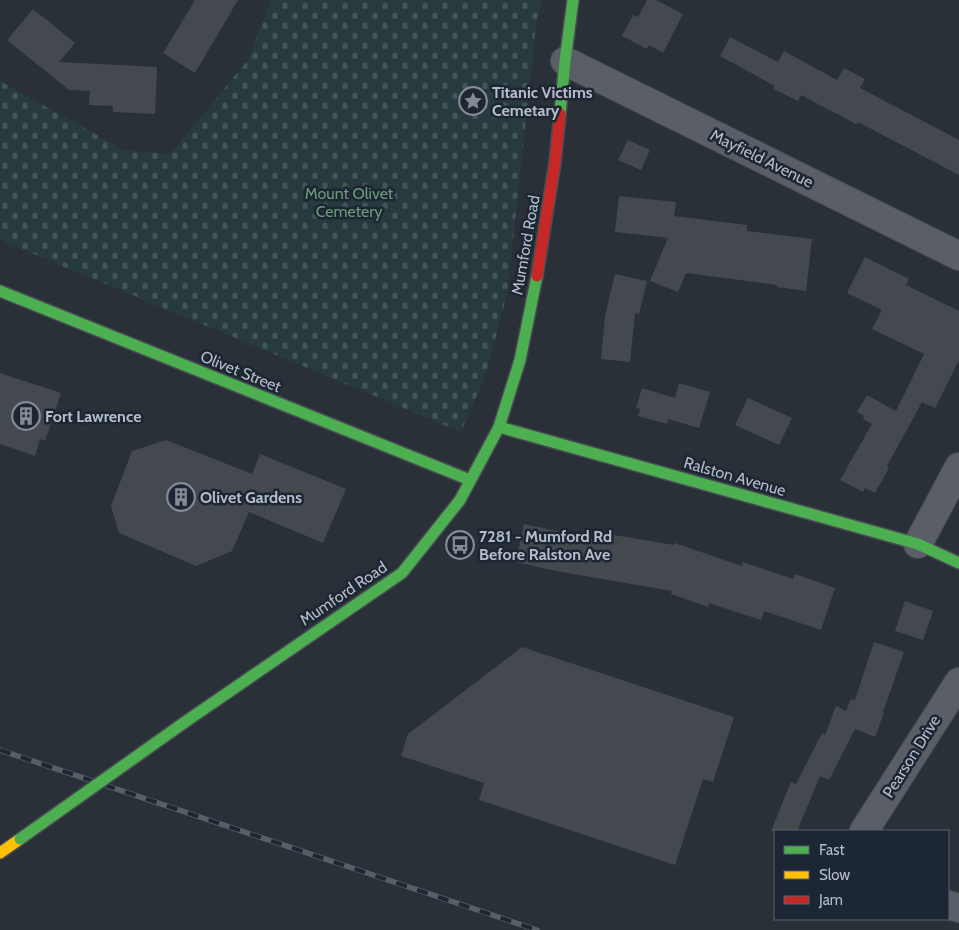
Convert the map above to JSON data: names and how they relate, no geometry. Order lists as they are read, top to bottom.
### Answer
{
  "streets": {
    "street": [
      "Mayfield Avenue",
      "Mumford Road",
      "Olivet Street",
      "Ralston Avenue",
      "Pearson Drive"
    ]
  },
  "crossings": [
    ["Mayfield Avenue", "Mumford Road"],
    ["Mumford Road", "Olivet Street"],
    ["Mumford Road", "Ralston Avenue"]
  ],
  "parks": ["Mount Olivet Cemetery"],
  "places": {
    "place": ["Titanic Victims Cemetary"],
    "building": ["Fort Lawrence", "Olivet Gardens"],
    "bus stop": ["7281 - Mumford Rd Before Ralston Ave"]
  },
  "legend": ["Fast", "Slow", "Jam"]
}
